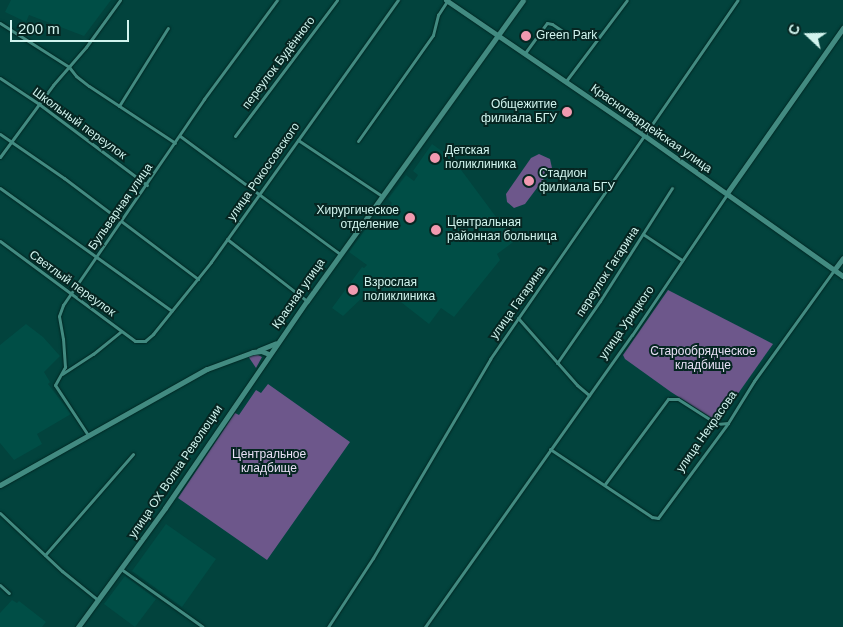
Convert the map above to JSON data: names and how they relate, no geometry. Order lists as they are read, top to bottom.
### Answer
{
  "streets": {
    "main road": [
      "Красногвардейская улица",
      "Красная улица",
      "улица Урицкого",
      "улица Некрасова",
      "улица ОХ Волна Революции"
    ],
    "street": [
      "переулок Будённого",
      "Школьный переулок",
      "улица Рокоссовского",
      "Бульварная улица",
      "переулок Гагарина",
      "Светлый переулок",
      "улица Гагарина"
    ]
  },
  "crossings": [
    ["Школьный переулок", "Бульварная улица"],
    ["Красногвардейская улица", "Красная улица"],
    ["Красногвардейская улица", "улица Гагарина"],
    ["Красногвардейская улица", "улица Урицкого"],
    ["Красногвардейская улица", "улица Некрасова"],
    ["улица Рокоссовского", "Светлый переулок"],
    ["Бульварная улица", "Светлый переулок"],
    ["Красная улица", "улица ОХ Волна Революции"]
  ],
  "parks": ["Старообрядческое кладбище", "Центральное кладбище"],
  "places": [
    "Green Park",
    "Общежитие филиала БГУ",
    "Детская поликлиника",
    "Стадион филиала БГУ",
    "Хирургическое отделение",
    "Центральная районная больница",
    "Взрослая поликлиника"
  ],
  "scale_bar": "200 m",
  "north": "left"
}
